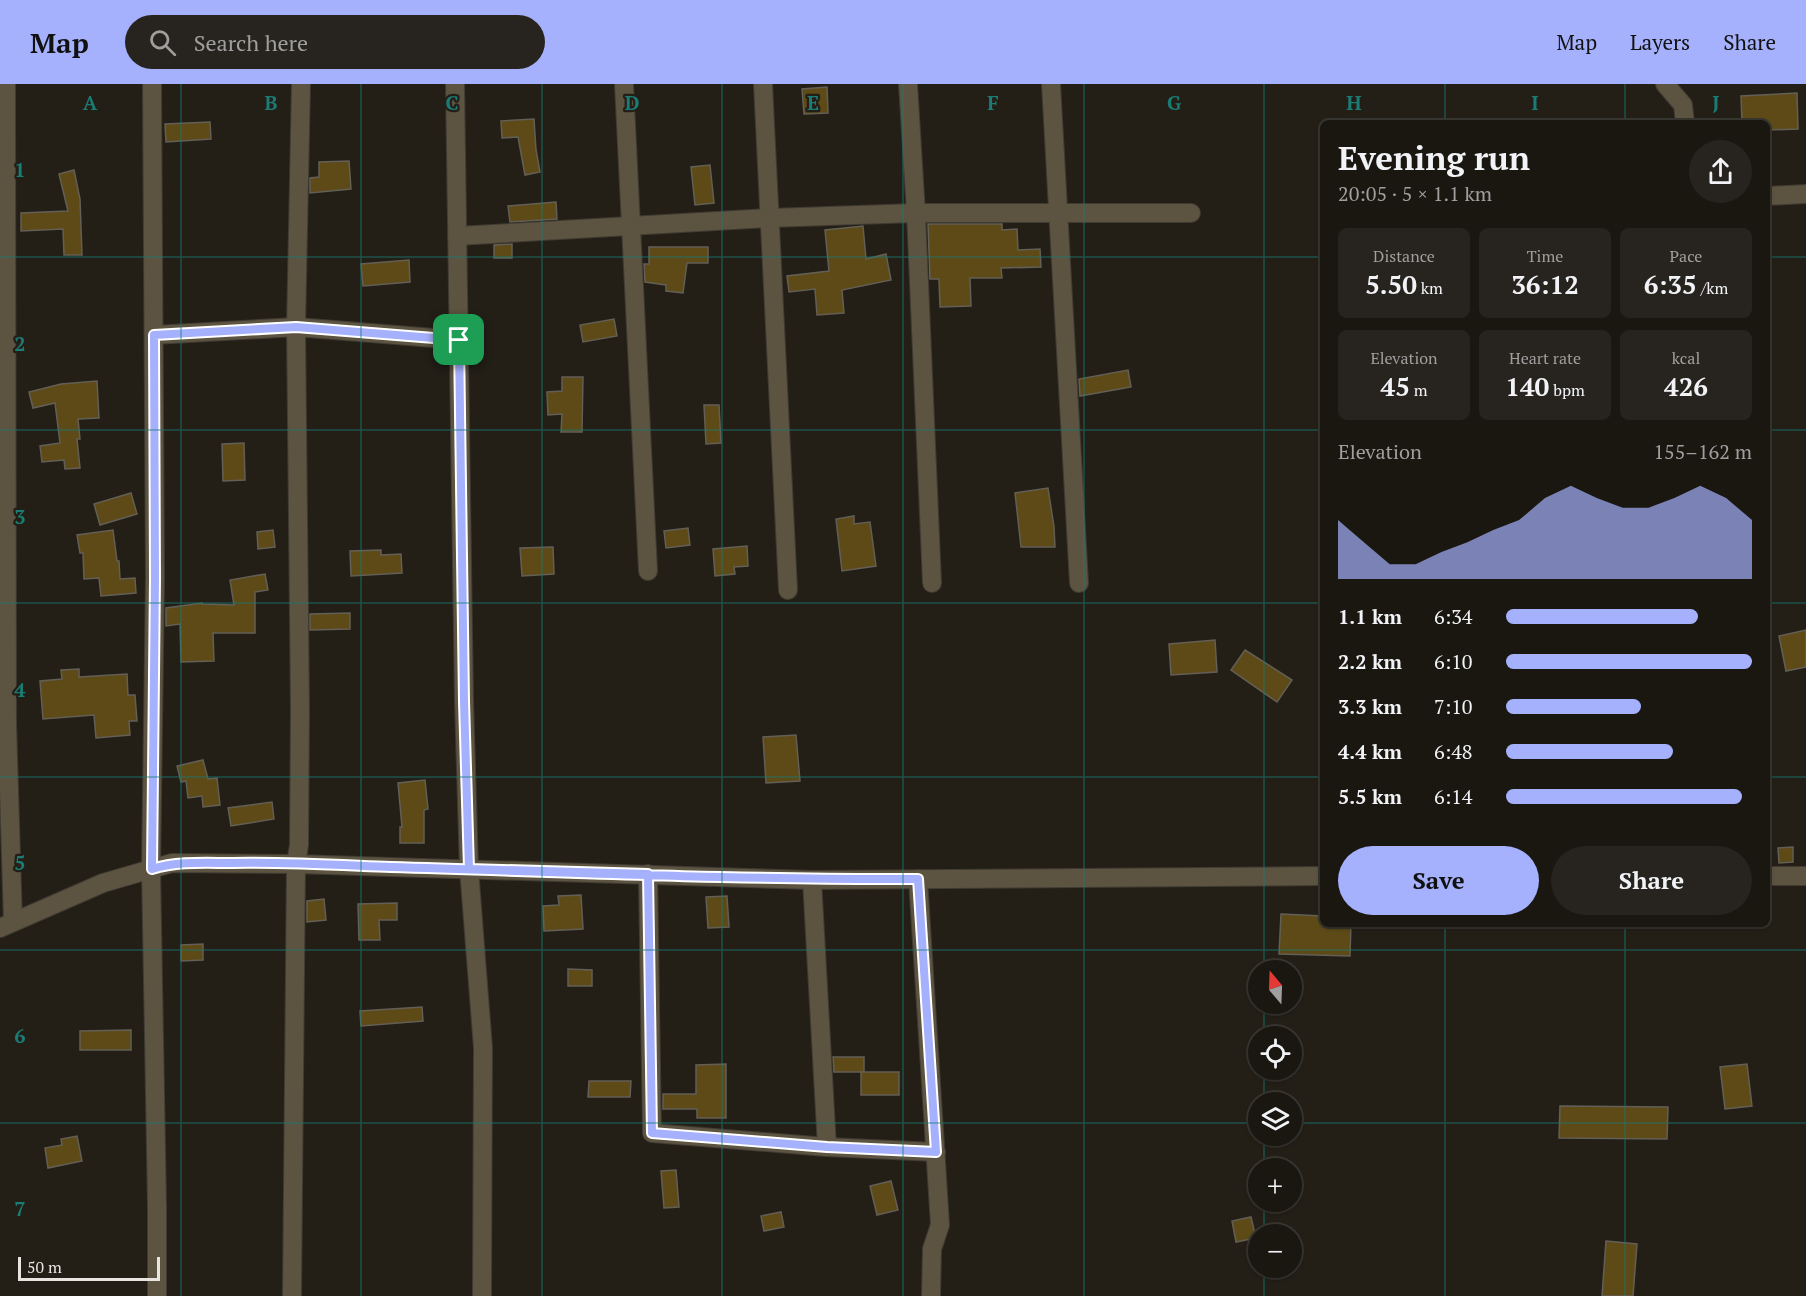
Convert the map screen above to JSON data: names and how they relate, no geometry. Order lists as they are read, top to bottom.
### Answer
{
  "scale_bar": "50 m",
  "north": "top",
  "page": {
    "header": "Map",
    "search": "Search here",
    "nav": ["Map", "Layers", "Share"],
    "heading": ["Evening run", "20:05 · 5 × 1.1 km"],
    "stats": [
      ["Distance", "5.50 km"],
      ["Time", "36:12"],
      ["Pace", "6:35 /km"],
      ["Elevation", "45 m"],
      ["Heart rate", "140 bpm"],
      ["kcal", "426"]
    ],
    "chart": ["Elevation", "155–162 m"],
    "list": [
      {
        "name": "1.1 km",
        "note": "6:34"
      },
      {
        "name": "2.2 km",
        "note": "6:10"
      },
      {
        "name": "3.3 km",
        "note": "7:10"
      },
      {
        "name": "4.4 km",
        "note": "6:48"
      },
      {
        "name": "5.5 km",
        "note": "6:14"
      }
    ],
    "buttons": ["Save", "Share"],
    "map_buttons": ["+", "−"],
    "scale": "50 m"
  },
  "grid": {
    "columns": [
      "A",
      "B",
      "C",
      "D",
      "E",
      "F",
      "G",
      "H",
      "I",
      "J"
    ],
    "rows": [
      "1",
      "2",
      "3",
      "4",
      "5",
      "6",
      "7"
    ]
  }
}
